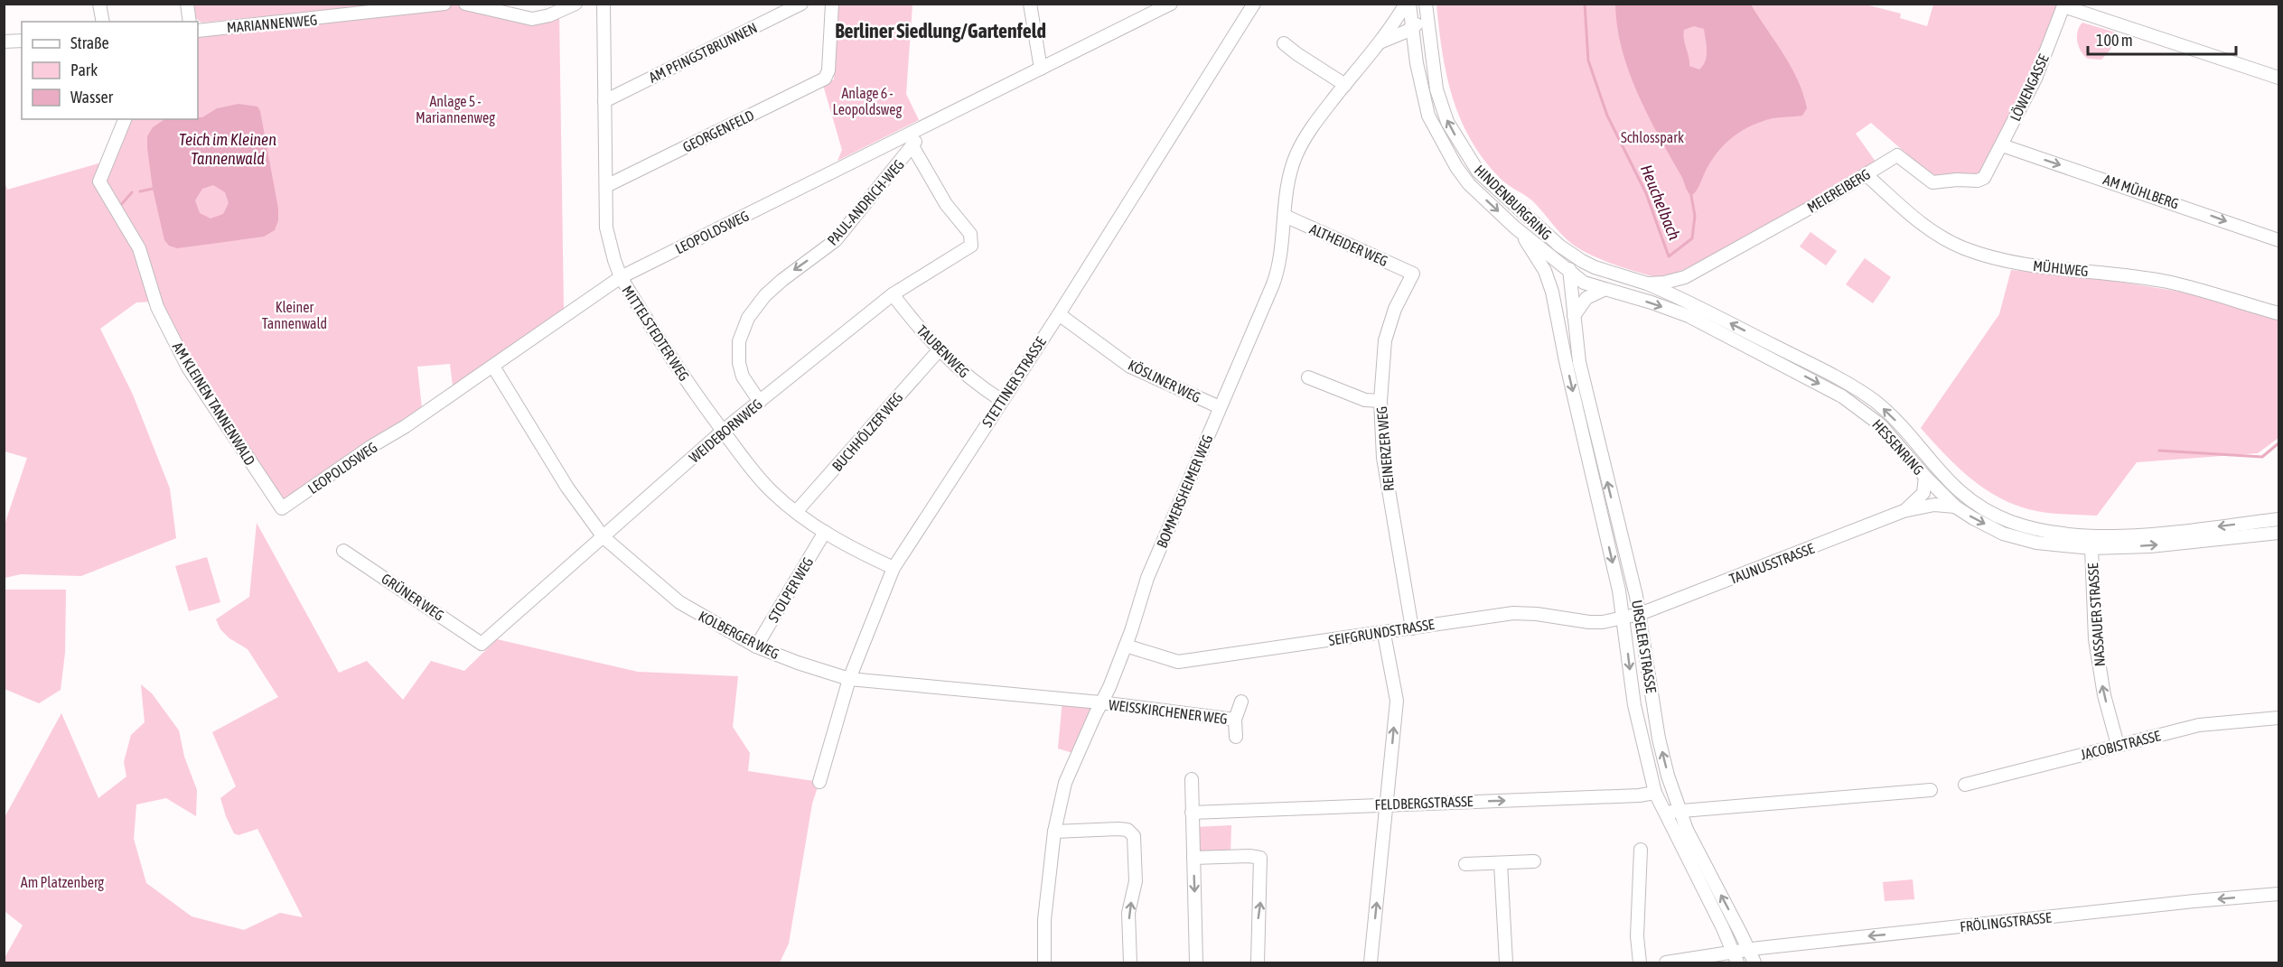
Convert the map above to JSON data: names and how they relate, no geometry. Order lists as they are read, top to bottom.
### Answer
{
  "streets": {
    "street": [
      "MARIANNENWEG",
      "AM PFINGSTBRUNNEN",
      "LÖWENGASSE",
      "GEORGENFELD",
      "MEIEREIBERG",
      "AM MÜHLBERG",
      "PAUL-ANDRICH-WEG",
      "HINDENBURGRING",
      "LEOPOLDSWEG",
      "ALTHEIDER WEG",
      "MÜHLWEG",
      "MITTELSTEDTER WEG",
      "TAUBENWEG",
      "KÖSLINER WEG",
      "STETTINER STRASSE",
      "AM KLEINEN TANNENWALD",
      "WEIDEBORNWEG",
      "BUCHHÖLZER WEG",
      "HESSENRING",
      "REINERZER WEG",
      "BOMMERSHEIMER WEG",
      "TAUNUSSTRASSE",
      "STOLPER WEG",
      "GRÜNER WEG",
      "NASSAUER STRASSE",
      "SEIFGRUNDSTRASSE",
      "KOLBERGER WEG",
      "URSELER STRASSE",
      "WEISSKIRCHENER WEG",
      "JACOBISTRASSE",
      "FELDBERGSTRASSE",
      "FRÖLINGSTRASSE"
    ]
  },
  "crossings": [
    ["AM PFINGSTBRUNNEN", "MITTELSTEDTER WEG"],
    ["LÖWENGASSE", "MEIEREIBERG"],
    ["LÖWENGASSE", "AM MÜHLBERG"],
    ["GEORGENFELD", "MITTELSTEDTER WEG"],
    ["MEIEREIBERG", "MÜHLWEG"],
    ["MEIEREIBERG", "HESSENRING"],
    ["PAUL-ANDRICH-WEG", "LEOPOLDSWEG"],
    ["PAUL-ANDRICH-WEG", "WEIDEBORNWEG"],
    ["HINDENBURGRING", "HESSENRING"],
    ["HINDENBURGRING", "BOMMERSHEIMER WEG"],
    ["HINDENBURGRING", "URSELER STRASSE"],
    ["LEOPOLDSWEG", "MITTELSTEDTER WEG"],
    ["LEOPOLDSWEG", "AM KLEINEN TANNENWALD"],
    ["LEOPOLDSWEG", "KOLBERGER WEG"],
    ["ALTHEIDER WEG", "REINERZER WEG"],
    ["ALTHEIDER WEG", "BOMMERSHEIMER WEG"],
    ["MITTELSTEDTER WEG", "STETTINER STRASSE"],
    ["MITTELSTEDTER WEG", "WEIDEBORNWEG"],
    ["MITTELSTEDTER WEG", "BUCHHÖLZER WEG"],
    ["MITTELSTEDTER WEG", "STOLPER WEG"],
    ["TAUBENWEG", "STETTINER STRASSE"],
    ["TAUBENWEG", "WEIDEBORNWEG"],
    ["TAUBENWEG", "BUCHHÖLZER WEG"],
    ["KÖSLINER WEG", "STETTINER STRASSE"],
    ["KÖSLINER WEG", "BOMMERSHEIMER WEG"],
    ["STETTINER STRASSE", "KOLBERGER WEG"],
    ["WEIDEBORNWEG", "GRÜNER WEG"],
    ["WEIDEBORNWEG", "KOLBERGER WEG"],
    ["HESSENRING", "TAUNUSSTRASSE"],
    ["HESSENRING", "NASSAUER STRASSE"],
    ["HESSENRING", "URSELER STRASSE"],
    ["REINERZER WEG", "SEIFGRUNDSTRASSE"],
    ["BOMMERSHEIMER WEG", "SEIFGRUNDSTRASSE"],
    ["BOMMERSHEIMER WEG", "KOLBERGER WEG"],
    ["BOMMERSHEIMER WEG", "WEISSKIRCHENER WEG"],
    ["TAUNUSSTRASSE", "SEIFGRUNDSTRASSE"],
    ["TAUNUSSTRASSE", "URSELER STRASSE"],
    ["STOLPER WEG", "KOLBERGER WEG"],
    ["NASSAUER STRASSE", "JACOBISTRASSE"],
    ["SEIFGRUNDSTRASSE", "URSELER STRASSE"],
    ["KOLBERGER WEG", "WEISSKIRCHENER WEG"],
    ["URSELER STRASSE", "FELDBERGSTRASSE"],
    ["URSELER STRASSE", "FRÖLINGSTRASSE"]
  ],
  "one_way": [
    "AM MÜHLBERG",
    "PAUL-ANDRICH-WEG",
    "NASSAUER STRASSE",
    "FELDBERGSTRASSE",
    "FRÖLINGSTRASSE"
  ],
  "districts": ["Berliner Siedlung/Gartenfeld"],
  "water": ["Teich im Kleinen Tannenwald", "Heuchelbach"],
  "parks": [
    "Anlage 6 - Leopoldsweg",
    "Anlage 5 - Mariannenweg",
    "Schlosspark",
    "Kleiner Tannenwald",
    "Am Platzenberg"
  ],
  "legend": ["Straße", "Park", "Wasser"],
  "scale_bar": "100 m"
}
